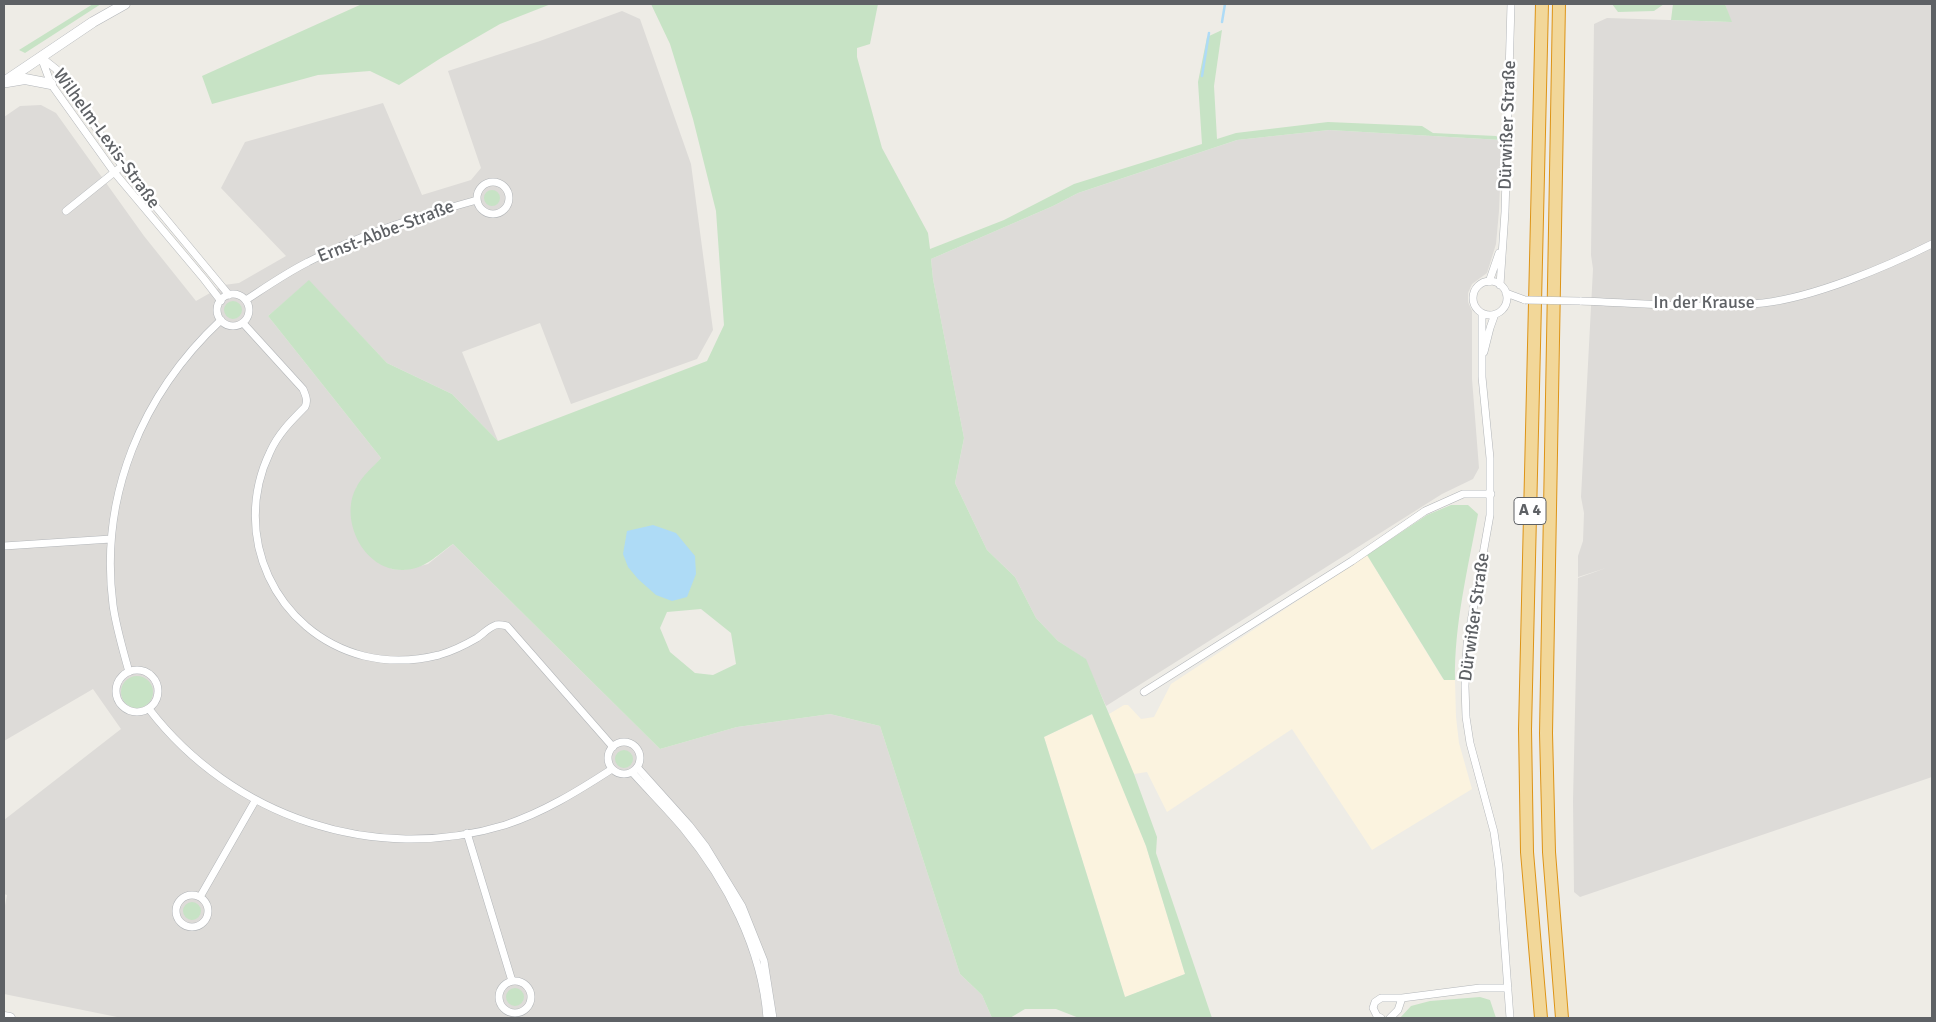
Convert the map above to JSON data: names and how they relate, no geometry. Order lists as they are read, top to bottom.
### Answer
{
  "streets": {
    "highway": ["A 4"],
    "street": [
      "Dürwißer Straße",
      "Wilhelm-Lexis-Straße",
      "Ernst-Abbe-Straße",
      "In der Krause"
    ]
  },
  "crossings": [
    ["Dürwißer Straße", "In der Krause"],
    ["Wilhelm-Lexis-Straße", "Ernst-Abbe-Straße"]
  ]
}
